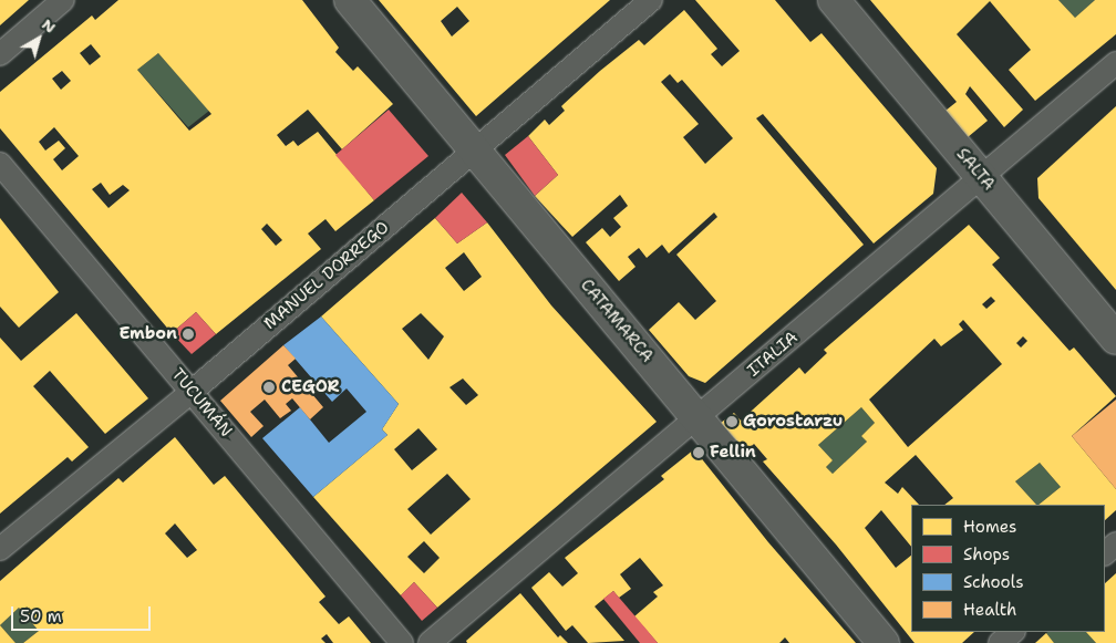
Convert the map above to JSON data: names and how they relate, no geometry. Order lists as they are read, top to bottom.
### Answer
{
  "streets": {
    "main road": ["SALTA", "CATAMARCA"],
    "street": ["MANUEL DORREGO", "ITALIA", "TUCUMÁN"]
  },
  "crossings": [
    ["SALTA", "ITALIA"],
    ["MANUEL DORREGO", "CATAMARCA"],
    ["MANUEL DORREGO", "TUCUMÁN"],
    ["CATAMARCA", "ITALIA"]
  ],
  "places": [
    "Embon",
    "CEGOR",
    "Gorostarzu",
    "Fellin"
  ],
  "legend": [
    "Homes",
    "Shops",
    "Schools",
    "Health"
  ],
  "scale_bar": "50 m",
  "north": "top right"
}
